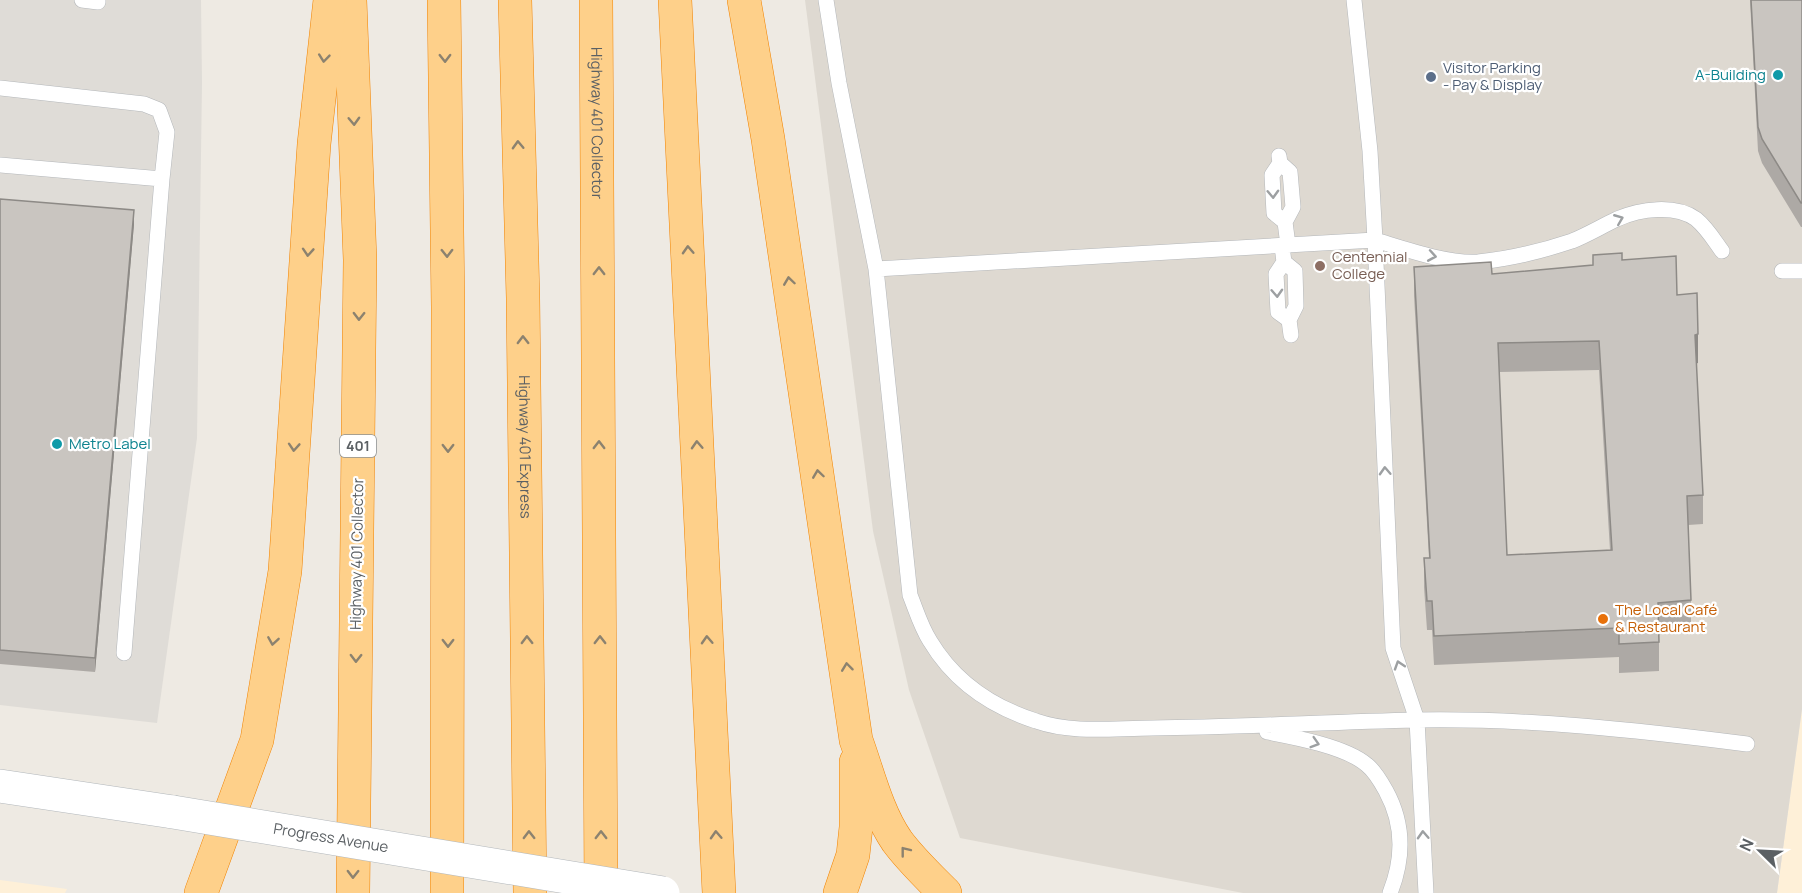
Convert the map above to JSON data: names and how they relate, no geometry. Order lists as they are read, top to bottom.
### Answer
{
  "streets": {
    "highway": ["Highway 401 Collector", "401", "Highway 401 Express"],
    "main road": ["Progress Avenue"]
  },
  "places": [
    "A-Building",
    "Visitor Parking - Pay & Display",
    "Centennial College",
    "Metro Label",
    "The Local Café & Restaurant"
  ],
  "north": "top left"
}
